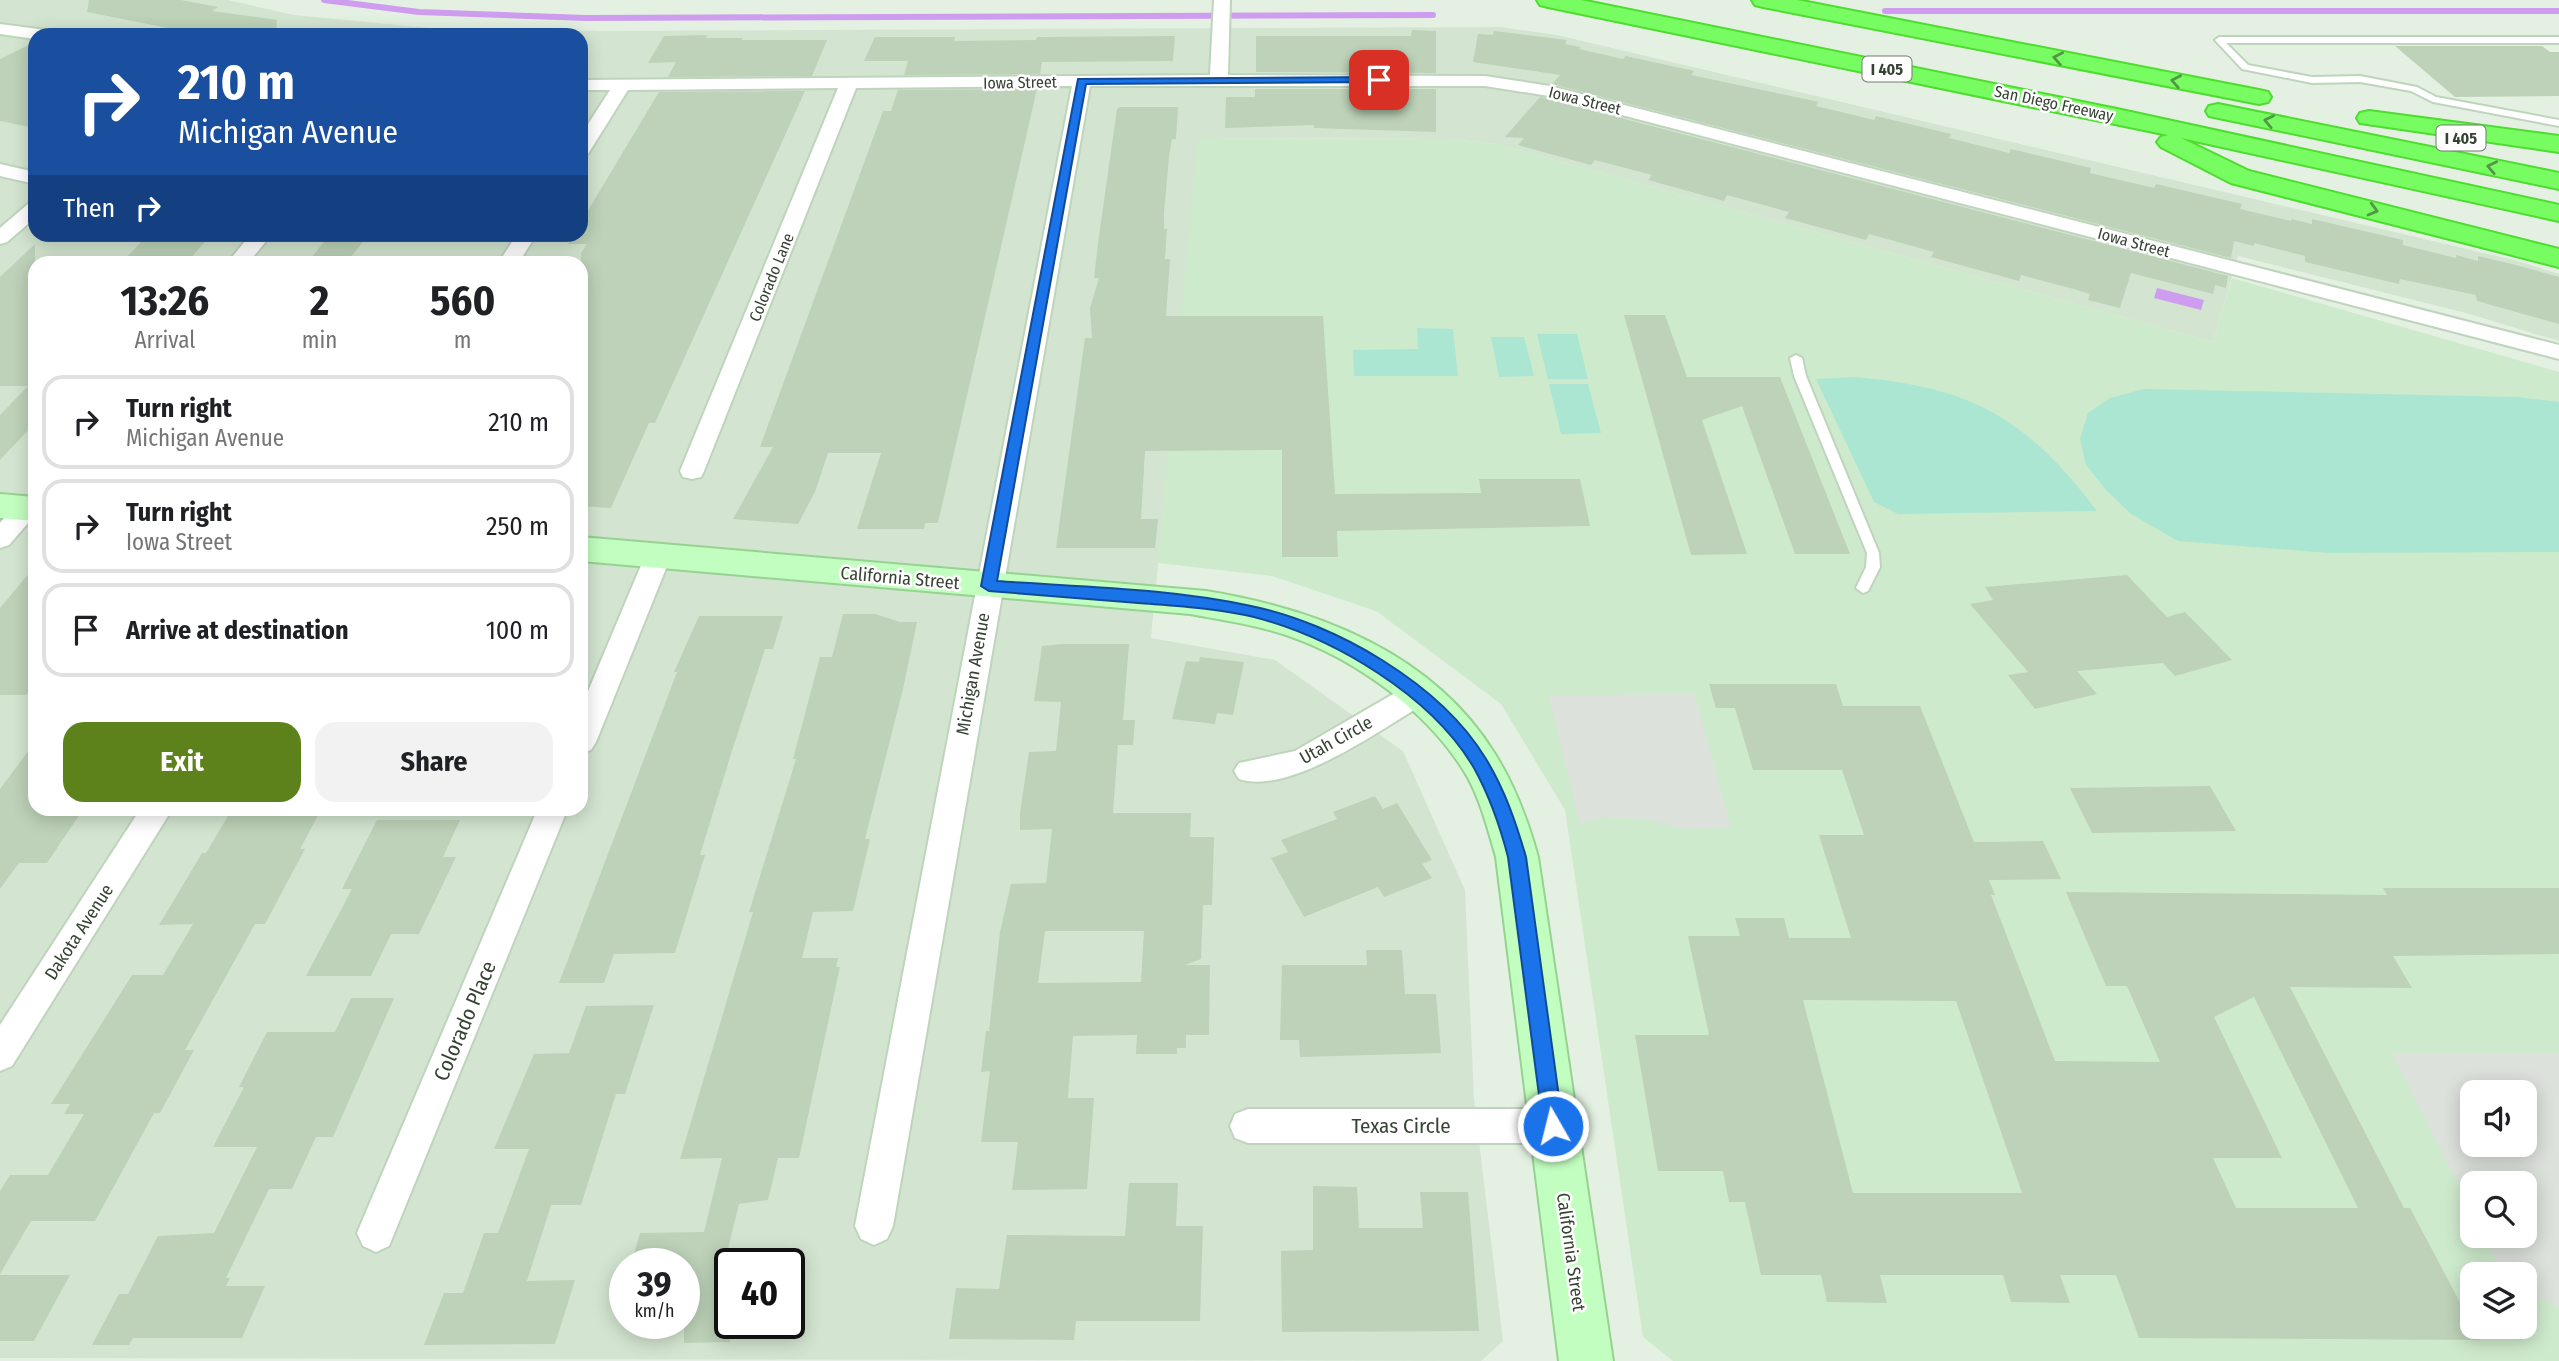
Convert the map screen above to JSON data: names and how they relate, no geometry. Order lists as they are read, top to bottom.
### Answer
{
  "streets": {
    "highway": ["I 405", "San Diego Freeway"],
    "street": [
      "Iowa Street",
      "Colorado Lane",
      "California Street",
      "Michigan Avenue",
      "Utah Circle",
      "Dakota Avenue",
      "Colorado Place",
      "Texas Circle"
    ]
  },
  "crossings": [
    ["Iowa Street", "Colorado Lane"],
    ["Iowa Street", "Michigan Avenue"],
    ["California Street", "Michigan Avenue"],
    ["California Street", "Utah Circle"],
    ["California Street", "Texas Circle"]
  ],
  "page": {
    "turn": ["210 m", "Michigan Avenue"],
    "then": "Then",
    "eta": [
      "13:26",
      "Arrival",
      "2",
      "min",
      "560",
      "m"
    ],
    "list": [
      {
        "name": "Turn right",
        "note": "Michigan Avenue",
        "value": "210 m"
      },
      {
        "name": "Turn right",
        "note": "Iowa Street",
        "value": "250 m"
      },
      {
        "name": "Arrive at destination",
        "value": "100 m"
      }
    ],
    "buttons": ["Exit", "Share"],
    "speed": "39 km/h",
    "limit": "40"
  }
}
